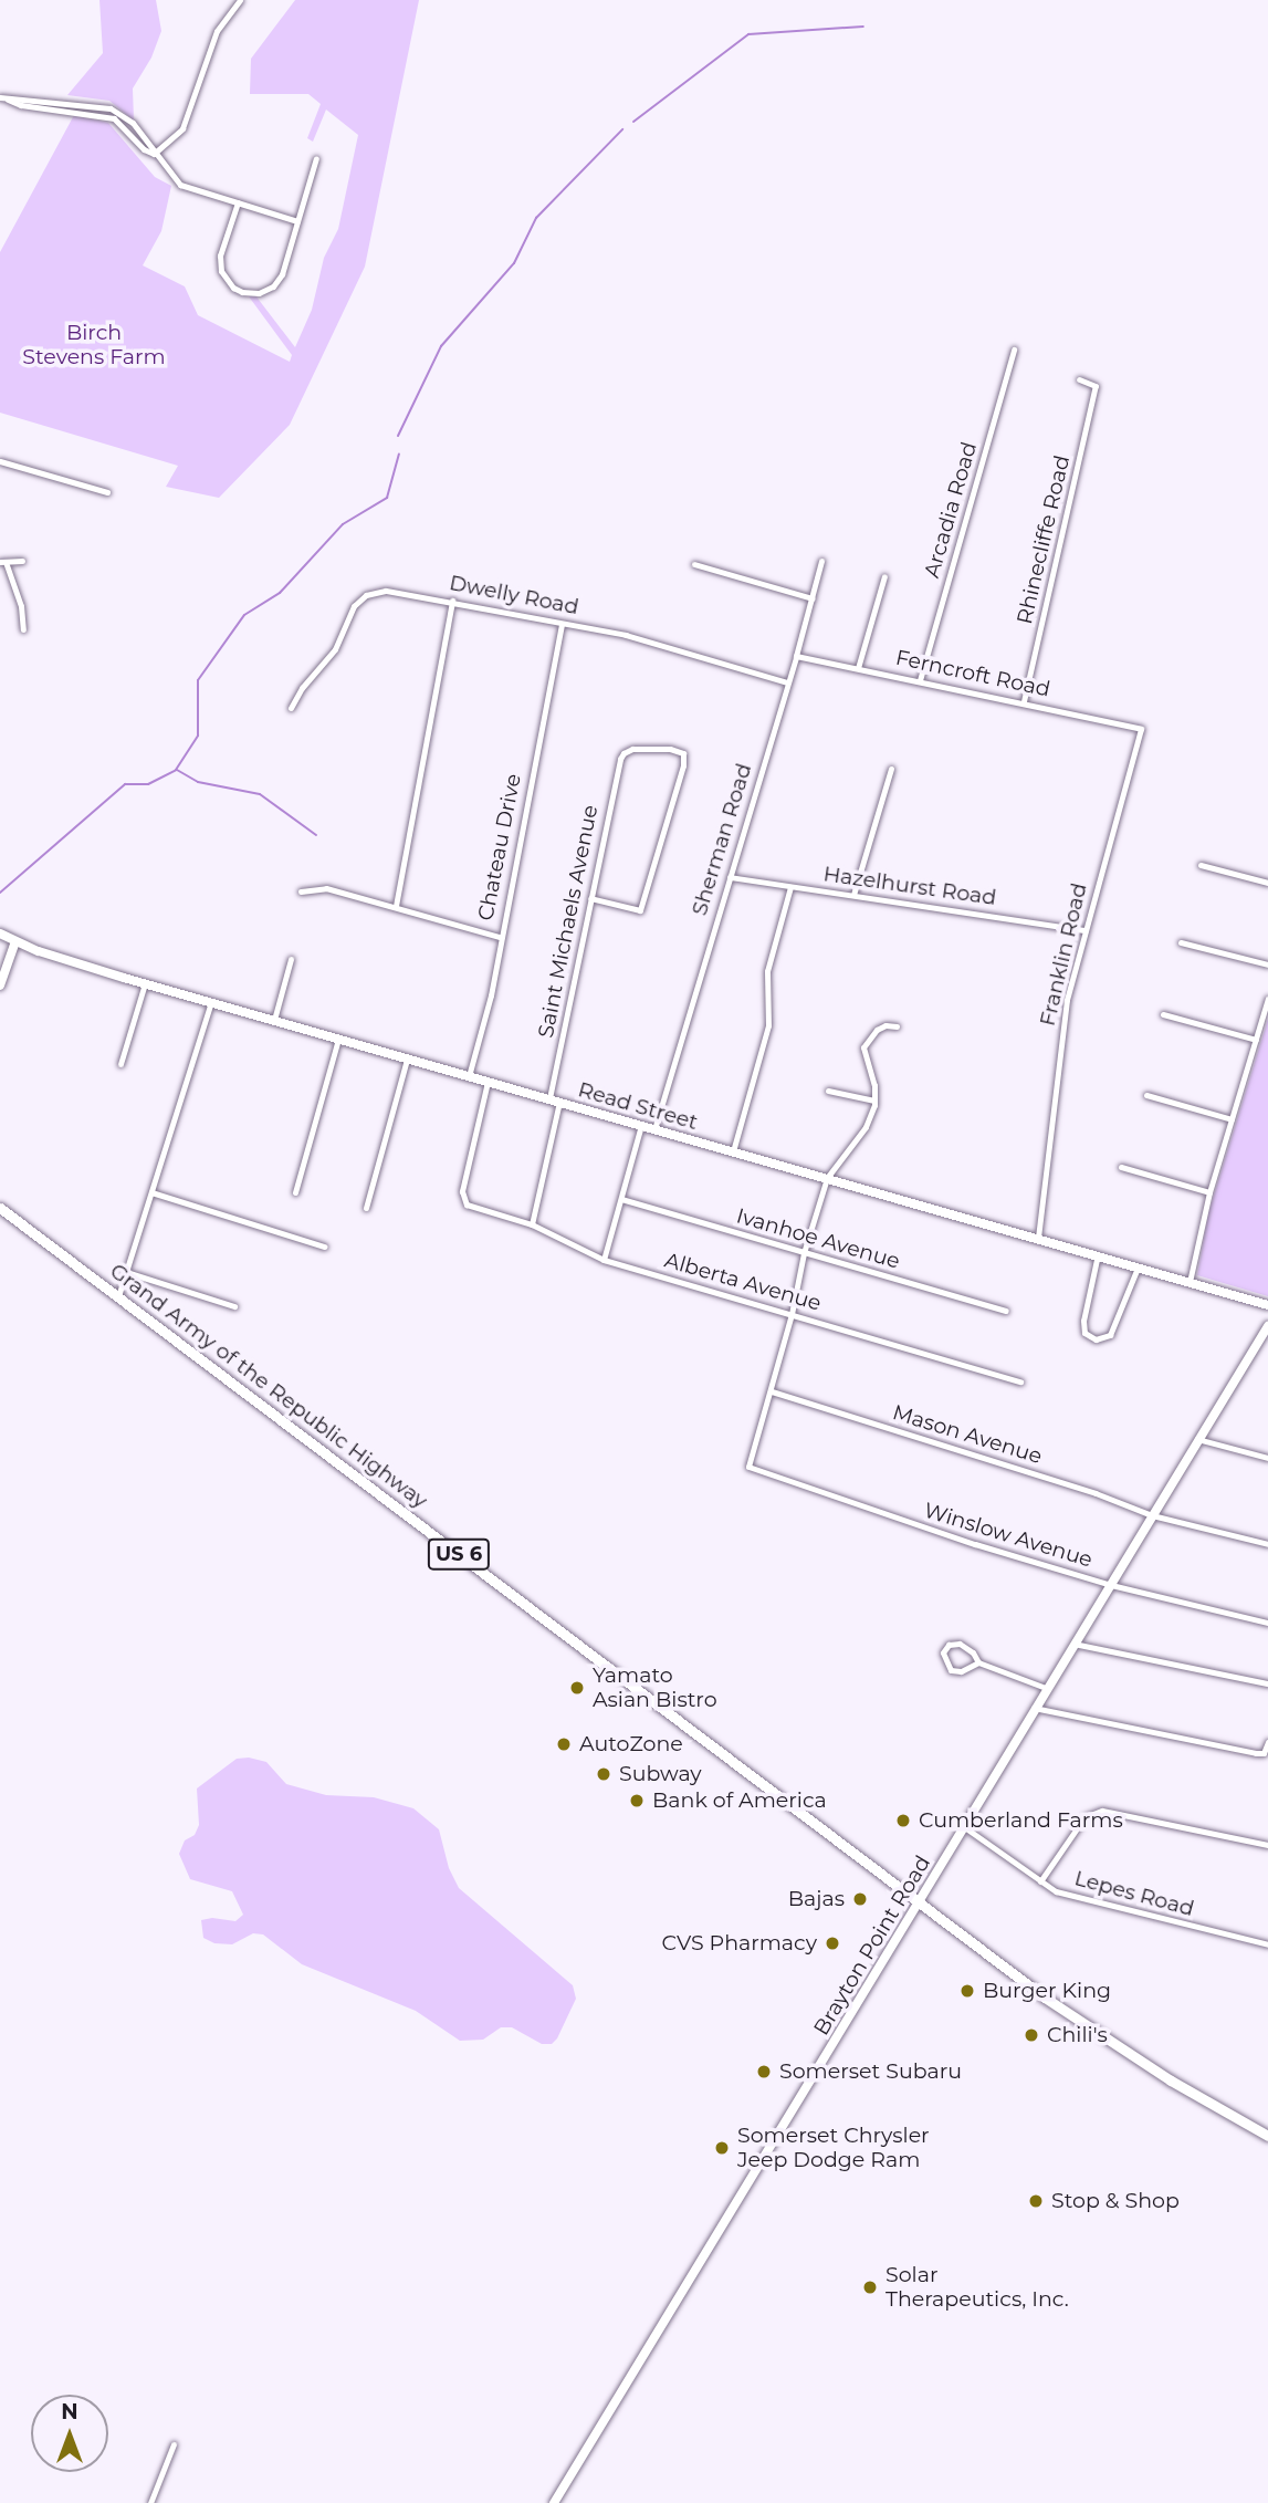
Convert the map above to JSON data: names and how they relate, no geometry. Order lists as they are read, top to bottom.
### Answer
{
  "streets": {
    "main road": ["Grand Army of the Republic Highway", "US 6"],
    "street": [
      "Arcadia Road",
      "Rhinecliffe Road",
      "Dwelly Road",
      "Ferncroft Road",
      "Sherman Road",
      "Chateau Drive",
      "Hazelhurst Road",
      "Saint Michaels Avenue",
      "Franklin Road",
      "Read Street",
      "Ivanhoe Avenue",
      "Alberta Avenue",
      "Mason Avenue",
      "Winslow Avenue",
      "Lepes Road",
      "Brayton Point Road"
    ]
  },
  "crossings": [
    ["Arcadia Road", "Ferncroft Road"],
    ["Rhinecliffe Road", "Ferncroft Road"],
    ["Dwelly Road", "Sherman Road"],
    ["Dwelly Road", "Chateau Drive"],
    ["Ferncroft Road", "Sherman Road"],
    ["Ferncroft Road", "Franklin Road"],
    ["Sherman Road", "Hazelhurst Road"],
    ["Sherman Road", "Read Street"],
    ["Chateau Drive", "Read Street"],
    ["Hazelhurst Road", "Franklin Road"],
    ["Saint Michaels Avenue", "Read Street"],
    ["Saint Michaels Avenue", "Alberta Avenue"],
    ["Franklin Road", "Read Street"],
    ["Read Street", "Alberta Avenue"],
    ["Grand Army of the Republic Highway", "Brayton Point Road"],
    ["Mason Avenue", "Winslow Avenue"],
    ["Mason Avenue", "Brayton Point Road"],
    ["Winslow Avenue", "Brayton Point Road"],
    ["Lepes Road", "Brayton Point Road"]
  ],
  "parks": ["Birch Stevens Farm"],
  "places": [
    "Yamato Asian Bistro",
    "AutoZone",
    "Subway",
    "Bank of America",
    "Cumberland Farms",
    "Bajas",
    "CVS Pharmacy",
    "Burger King",
    "Chili's",
    "Somerset Subaru",
    "Somerset Chrysler Jeep Dodge Ram",
    "Stop & Shop",
    "Solar Therapeutics, Inc."
  ],
  "north": "top"
}
